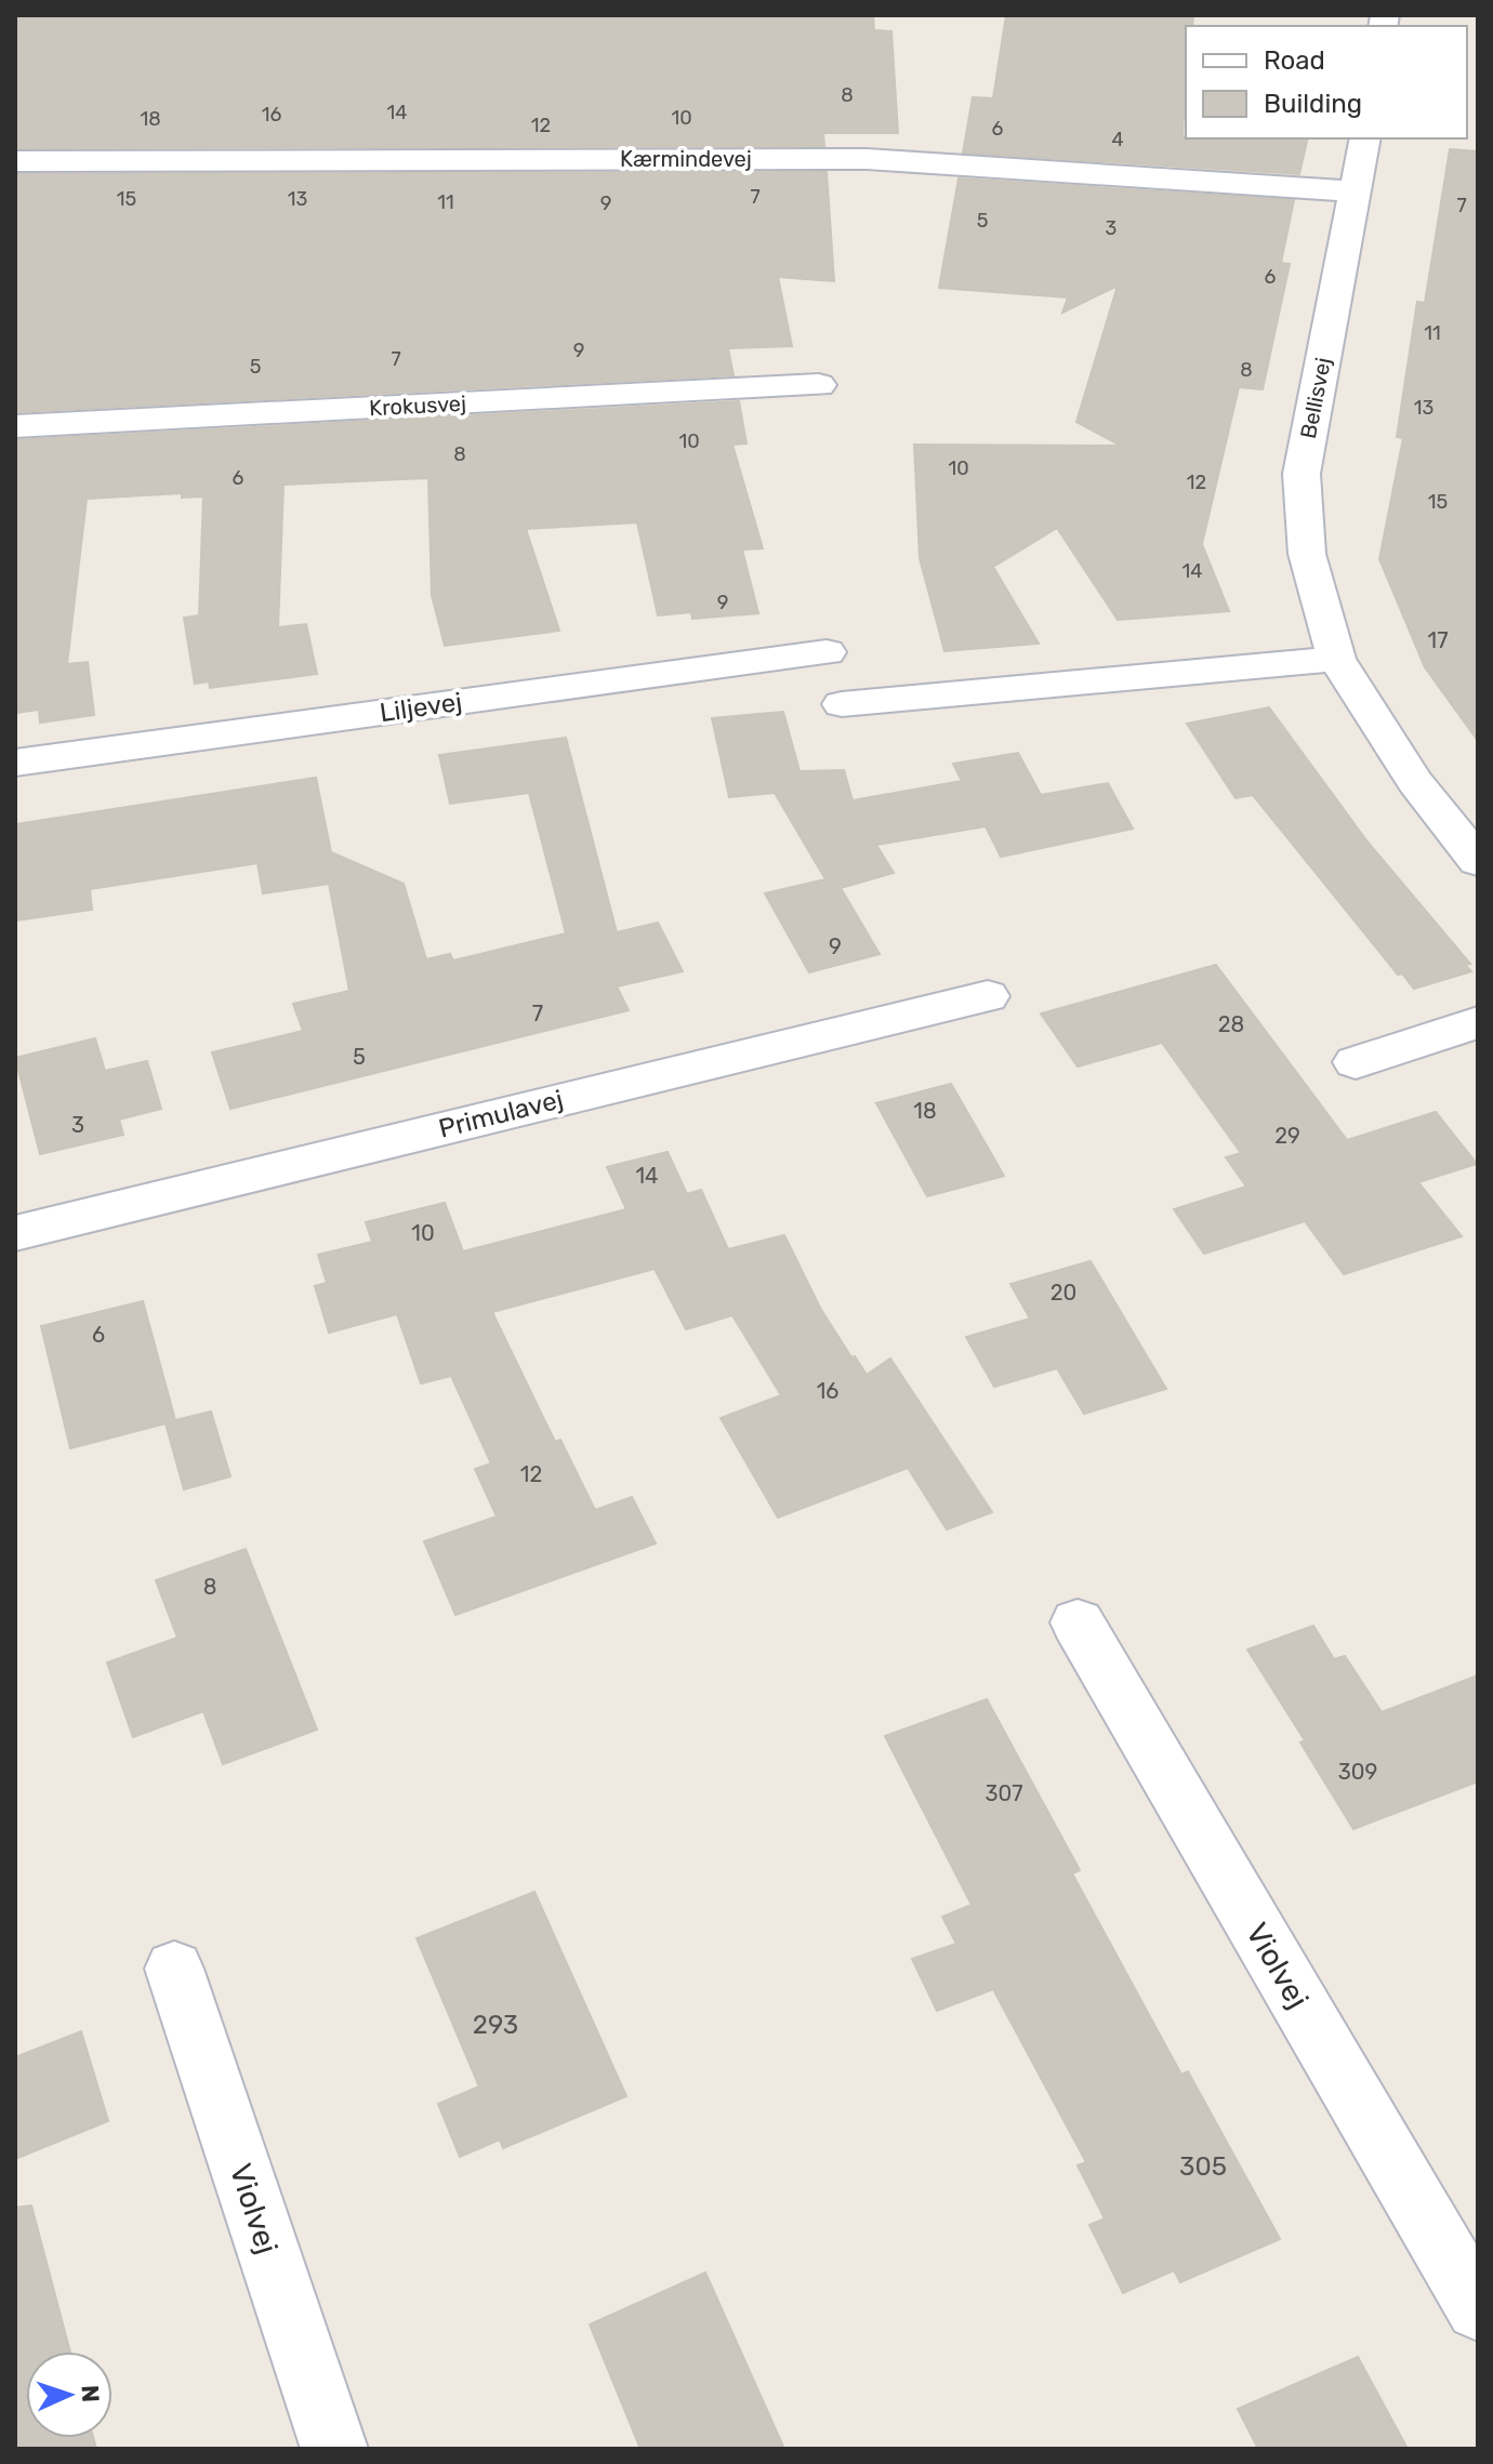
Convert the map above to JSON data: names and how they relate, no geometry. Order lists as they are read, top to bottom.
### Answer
{
  "streets": {
    "street": [
      "Kærmindevej",
      "Bellisvej",
      "Krokusvej",
      "Liljevej",
      "Primulavej",
      "Violvej"
    ]
  },
  "crossings": [
    ["Kærmindevej", "Bellisvej"]
  ],
  "house_numbers": [
    "8",
    "14",
    "16",
    "10",
    "18",
    "12",
    "6",
    "4",
    "7",
    "15",
    "13",
    "11",
    "9",
    "7",
    "5",
    "3",
    "6",
    "11",
    "9",
    "7",
    "5",
    "8",
    "13",
    "10",
    "8",
    "10",
    "6",
    "12",
    "15",
    "14",
    "9",
    "17",
    "9",
    "7",
    "28",
    "5",
    "18",
    "3",
    "29",
    "14",
    "10",
    "20",
    "6",
    "16",
    "12",
    "8",
    "309",
    "307",
    "293",
    "305"
  ],
  "legend": ["Road", "Building"],
  "north": "right"
}
